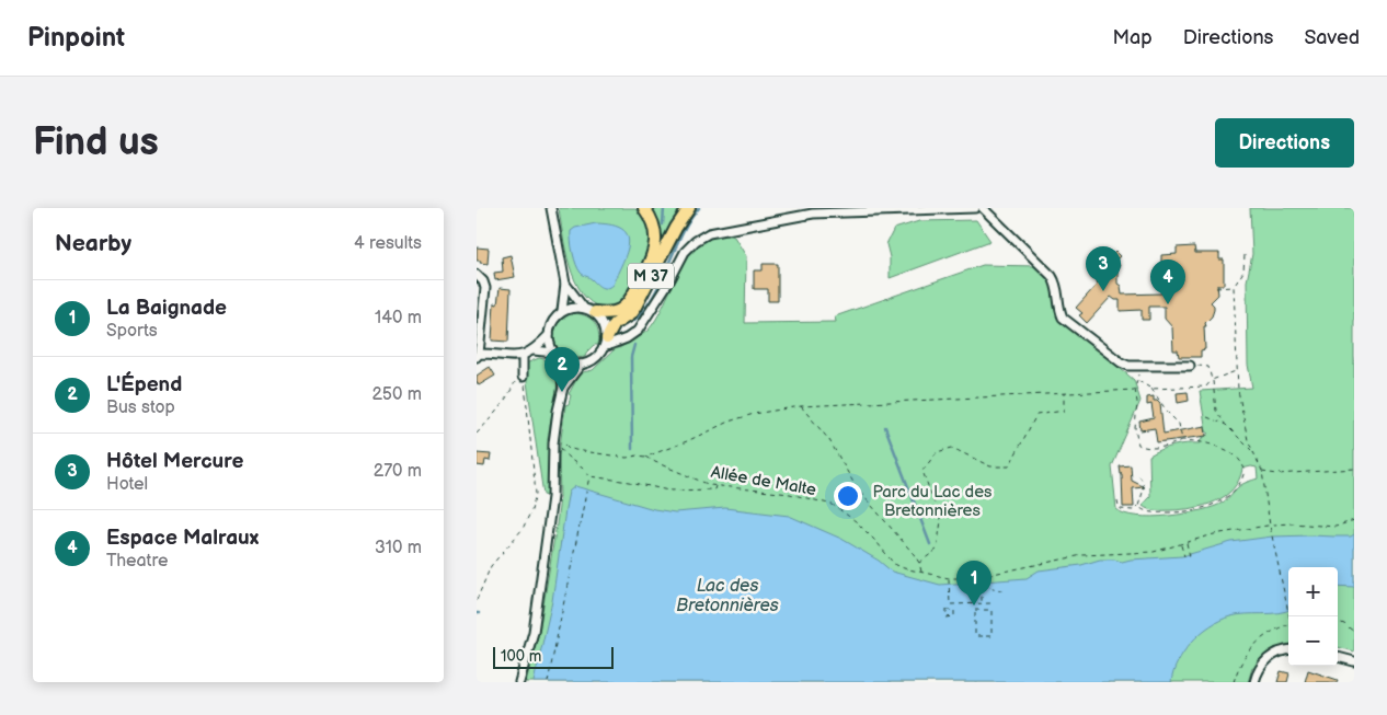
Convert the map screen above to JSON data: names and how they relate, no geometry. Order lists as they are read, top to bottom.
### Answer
{
  "streets": {
    "highway": ["M 37"],
    "path": ["Allée de Malte"]
  },
  "water": ["Lac des Bretonnières"],
  "parks": ["Parc du Lac des Bretonnières"],
  "scale_bar": "100 m",
  "page": {
    "header": "Pinpoint",
    "nav": ["Map", "Directions", "Saved"],
    "buttons": "Directions",
    "title": "Find us",
    "heading": ["Nearby", "4 results"],
    "pins": [
      "3",
      "4",
      "2",
      "1"
    ],
    "list": [
      {
        "mark": "1",
        "name": "La Baignade",
        "note": "Sports",
        "value": "140 m"
      },
      {
        "mark": "2",
        "name": "L'Épend",
        "note": "Bus stop",
        "value": "250 m"
      },
      {
        "mark": "3",
        "name": "Hôtel Mercure",
        "note": "Hotel",
        "value": "270 m"
      },
      {
        "mark": "4",
        "name": "Espace Malraux",
        "note": "Theatre",
        "value": "310 m"
      }
    ],
    "map_buttons": ["+", "−"],
    "scale": "100 m"
  }
}
